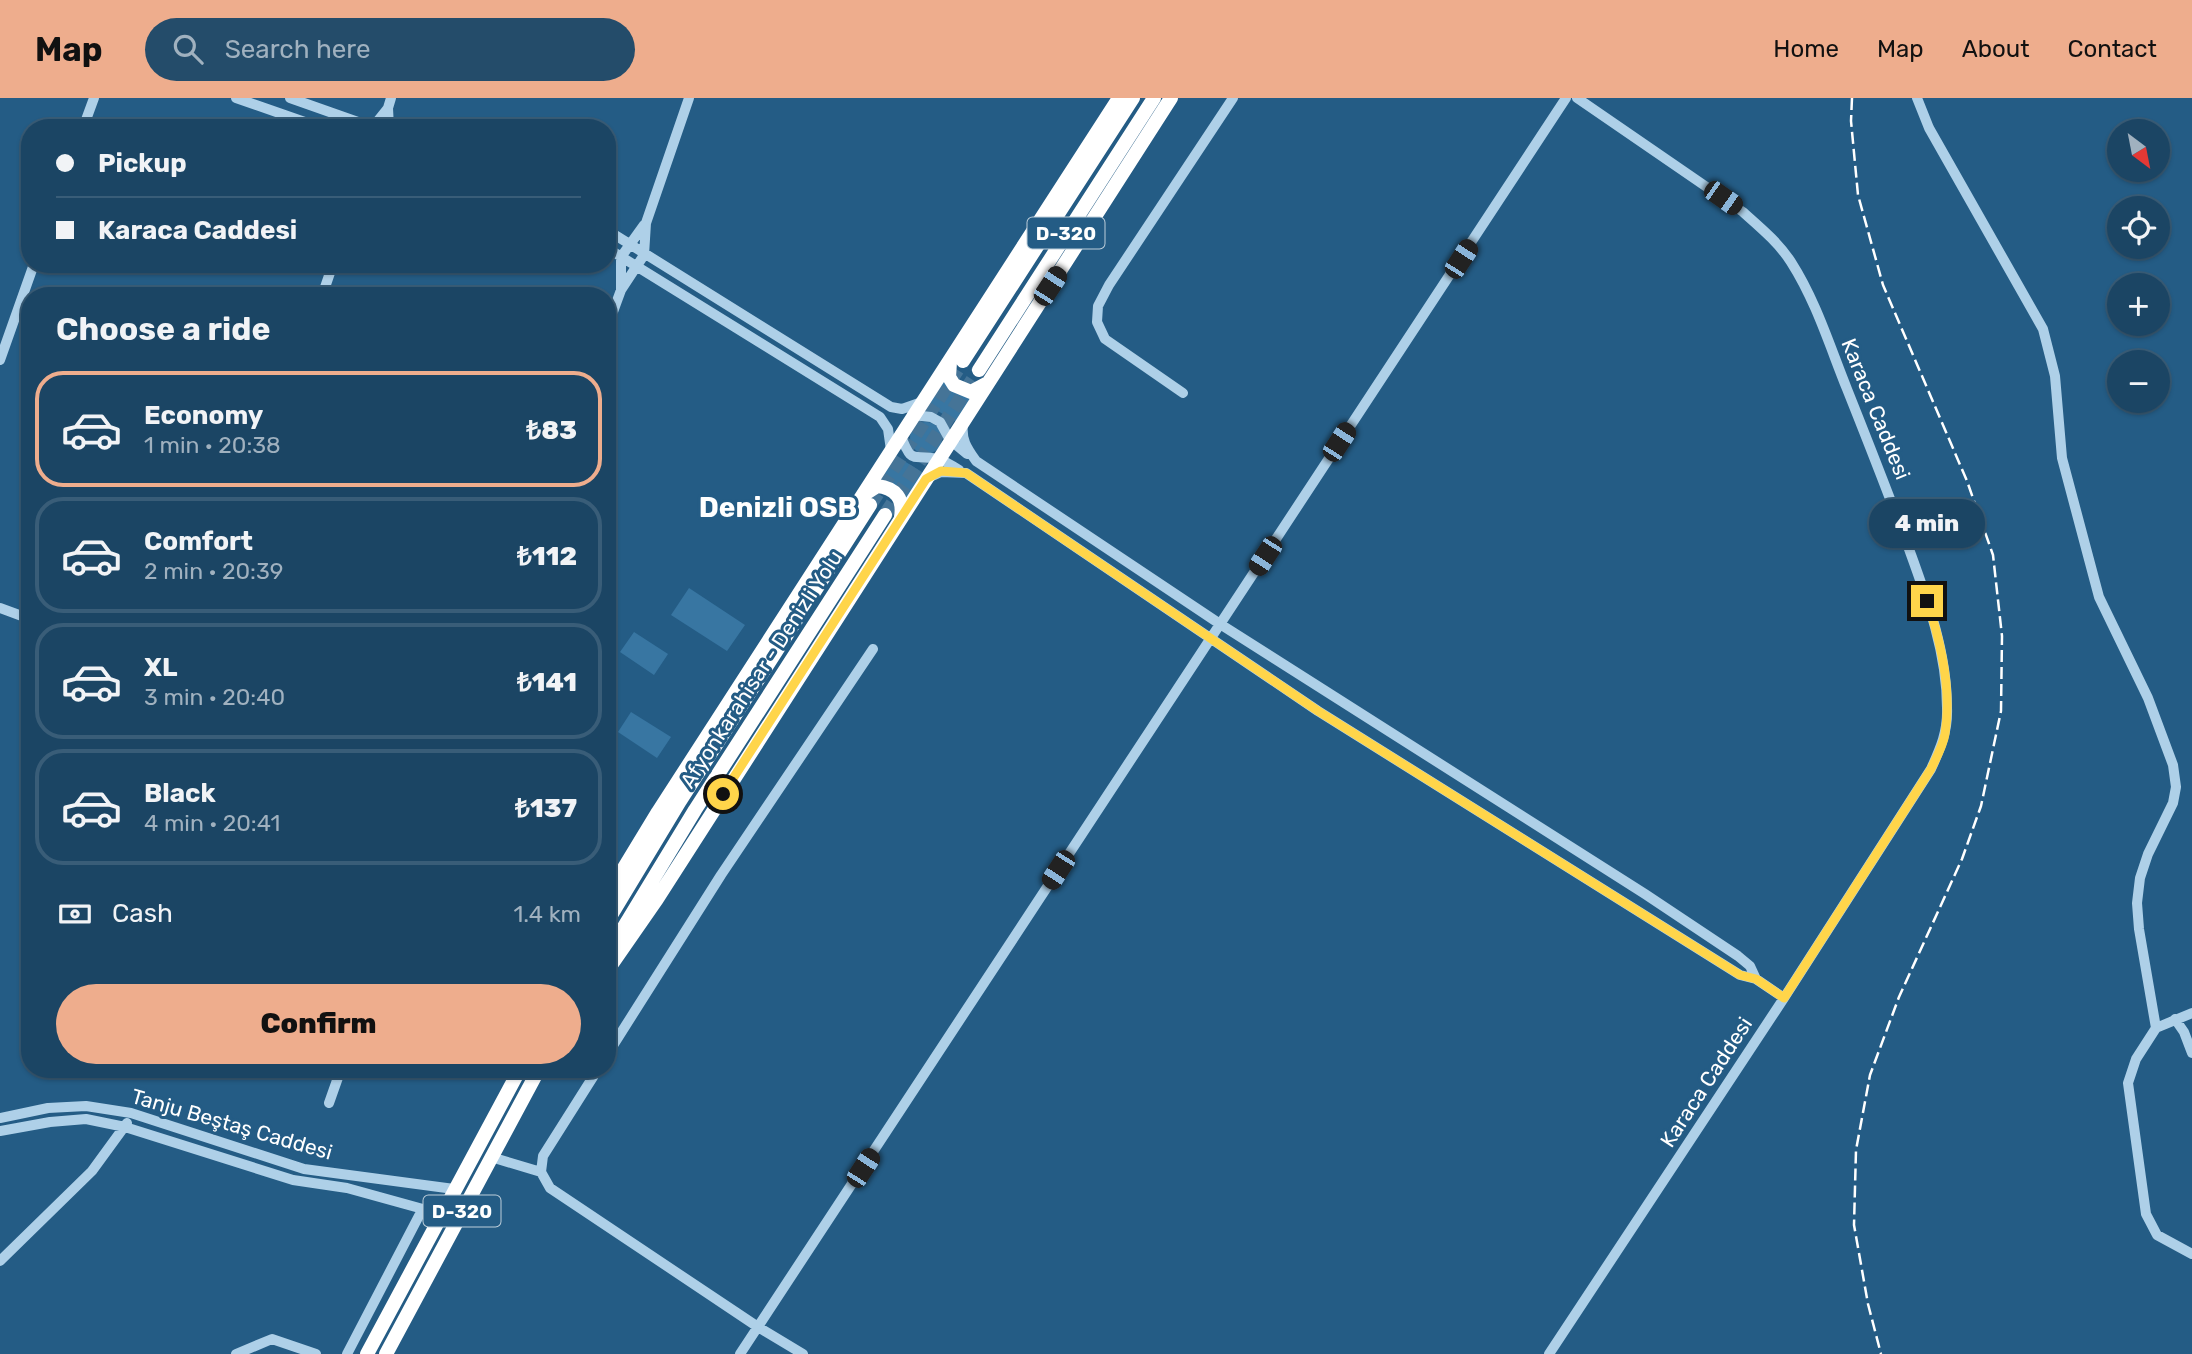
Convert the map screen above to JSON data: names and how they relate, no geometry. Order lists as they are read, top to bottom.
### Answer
{
  "streets": {
    "highway": ["D-320", "Afyonkarahisar - Denizli Yolu"],
    "street": ["Karaca Caddesi", "Tanju Beştaş Caddesi"]
  },
  "crossings": [
    ["D-320", "Tanju Beştaş Caddesi"]
  ],
  "districts": ["Denizli OSB"],
  "north": "bottom right",
  "page": {
    "header": "Map",
    "search": "Search here",
    "nav": [
      "Home",
      "Map",
      "About",
      "Contact"
    ],
    "map_buttons": ["+", "−"],
    "banner": ["Pickup", "Karaca Caddesi"],
    "heading": "Choose a ride",
    "list": [
      {
        "name": "Economy",
        "note": "1 min · 20:38",
        "value": "₺83"
      },
      {
        "name": "Comfort",
        "note": "2 min · 20:39",
        "value": "₺112"
      },
      {
        "name": "XL",
        "note": "3 min · 20:40",
        "value": "₺141"
      },
      {
        "name": "Black",
        "note": "4 min · 20:41",
        "value": "₺137"
      }
    ],
    "bubble": "4 min",
    "pay": ["Cash", "1.4 km"],
    "buttons": "Confirm"
  }
}
